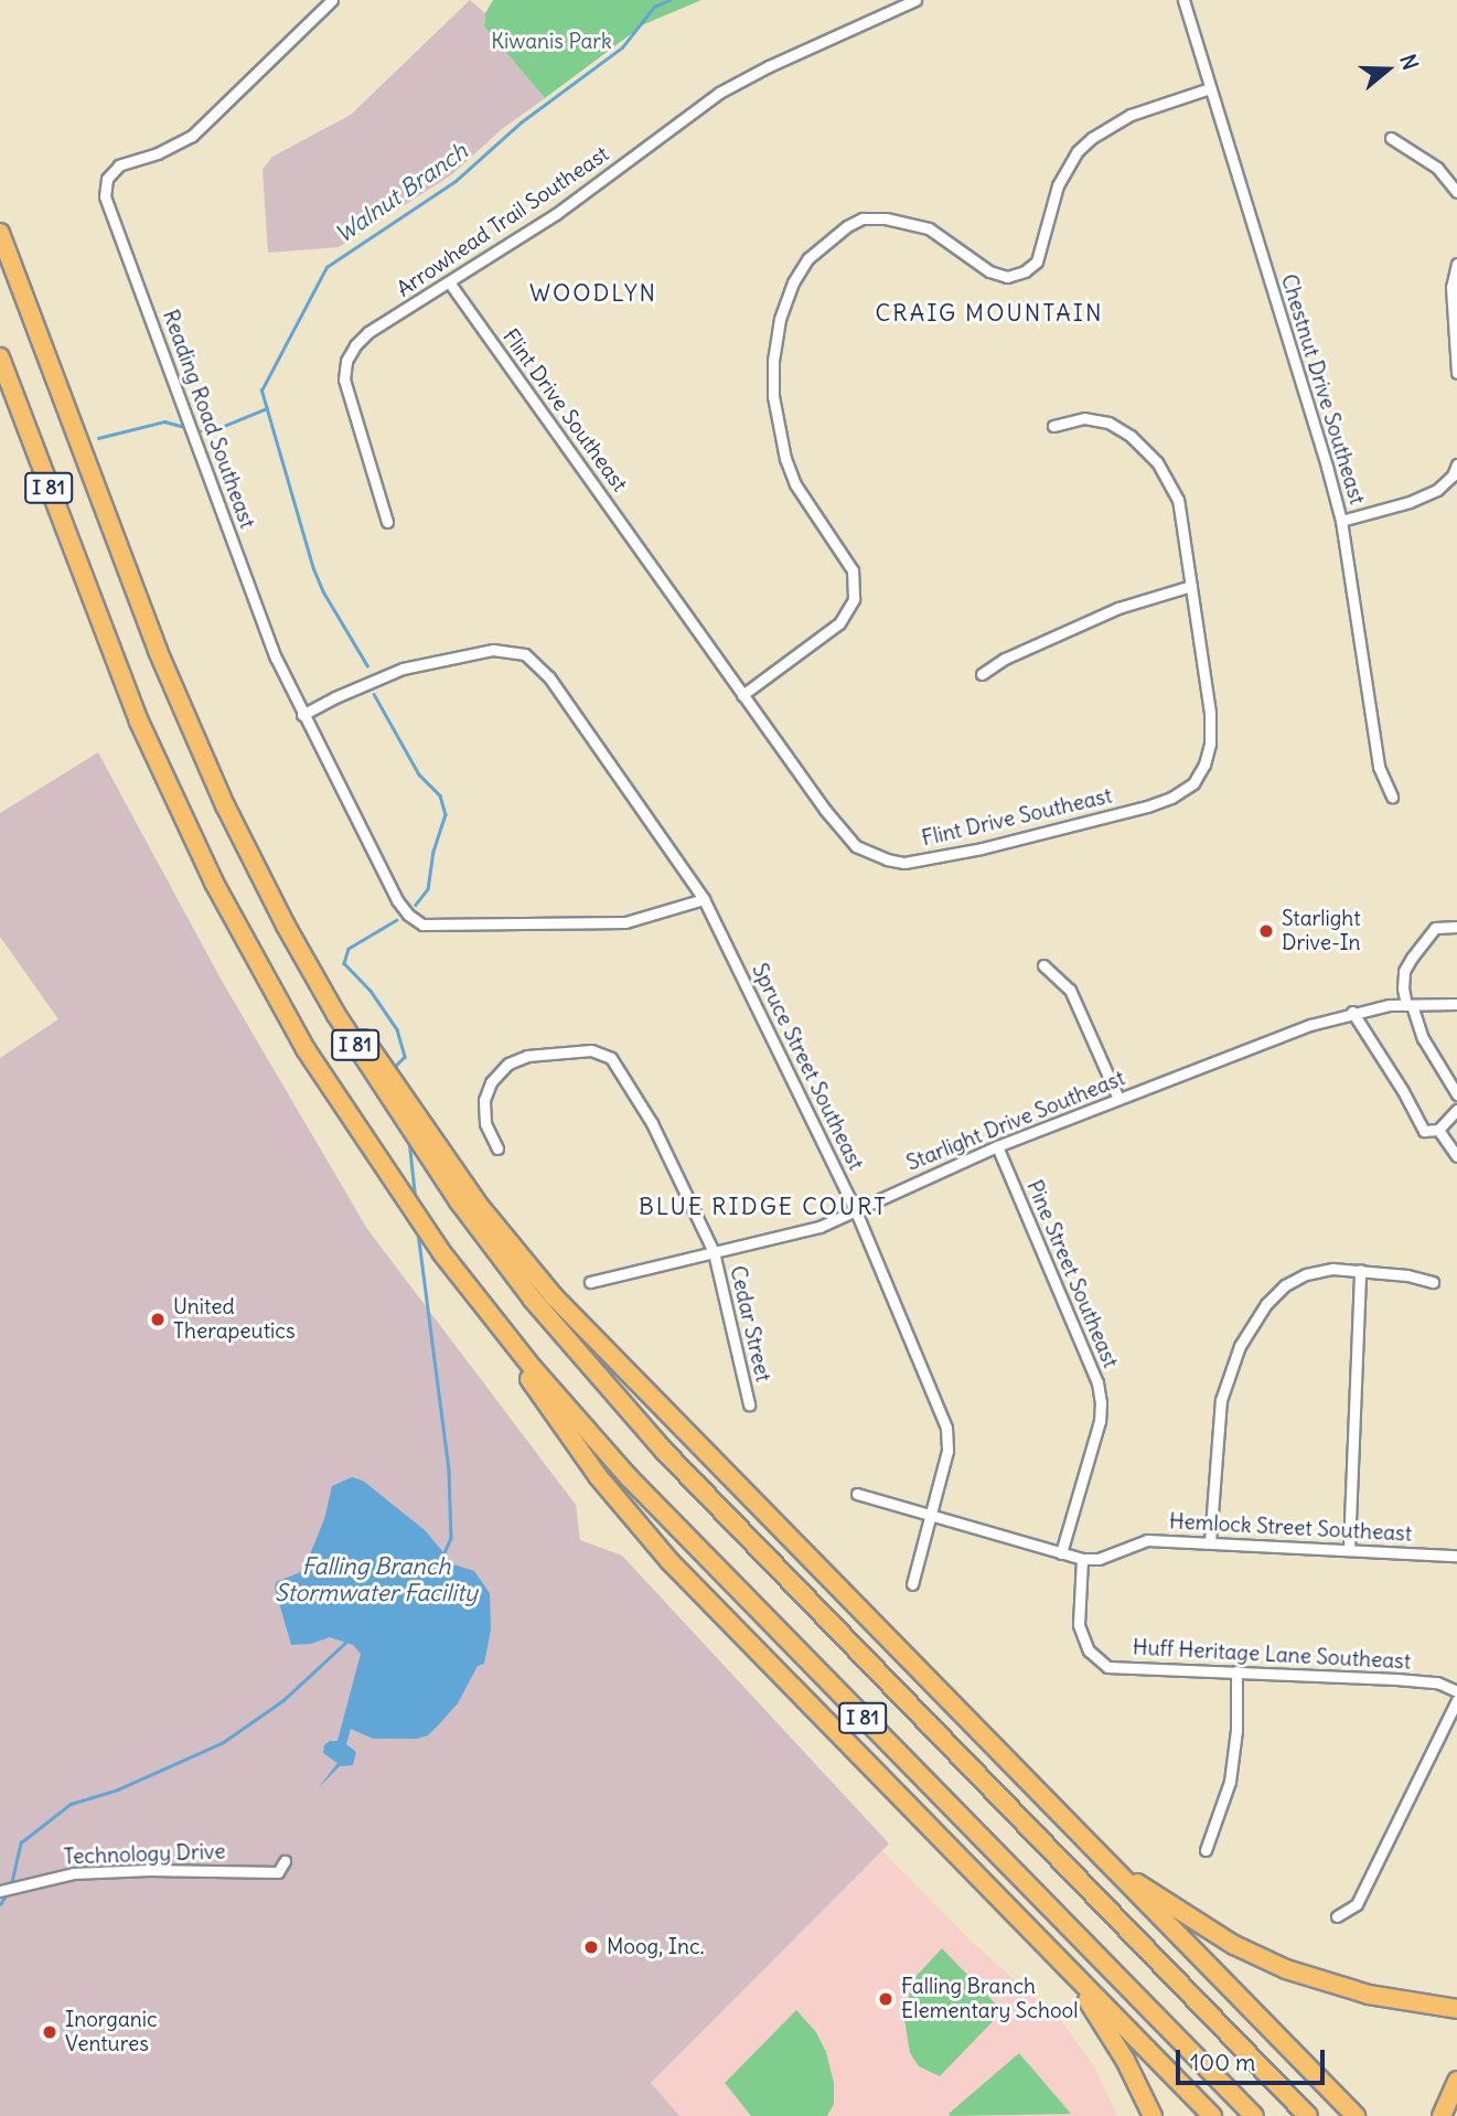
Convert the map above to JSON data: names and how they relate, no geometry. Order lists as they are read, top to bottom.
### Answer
{
  "streets": {
    "highway": ["I 81"],
    "street": [
      "Arrowhead Trail Southeast",
      "Chestnut Drive Southeast",
      "Flint Drive Southeast",
      "Reading Road Southeast",
      "Spruce Street Southeast",
      "Starlight Drive Southeast",
      "Pine Street Southeast",
      "Cedar Street",
      "Hemlock Street Southeast",
      "Huff Heritage Lane Southeast",
      "Technology Drive"
    ]
  },
  "crossings": [
    ["Arrowhead Trail Southeast", "Flint Drive Southeast"],
    ["Reading Road Southeast", "Spruce Street Southeast"],
    ["Spruce Street Southeast", "Starlight Drive Southeast"],
    ["Spruce Street Southeast", "Hemlock Street Southeast"],
    ["Starlight Drive Southeast", "Pine Street Southeast"],
    ["Starlight Drive Southeast", "Cedar Street"],
    ["Pine Street Southeast", "Hemlock Street Southeast"],
    ["Hemlock Street Southeast", "Huff Heritage Lane Southeast"]
  ],
  "districts": ["WOODLYN", "CRAIG MOUNTAIN", "BLUE RIDGE COURT"],
  "water": ["Walnut Branch", "Falling Branch Stormwater Facility"],
  "parks": ["Kiwanis Park"],
  "places": [
    "Starlight Drive-In",
    "United Therapeutics",
    "Moog, Inc.",
    "Falling Branch Elementary School",
    "Inorganic Ventures"
  ],
  "scale_bar": "100 m",
  "north": "right"
}
